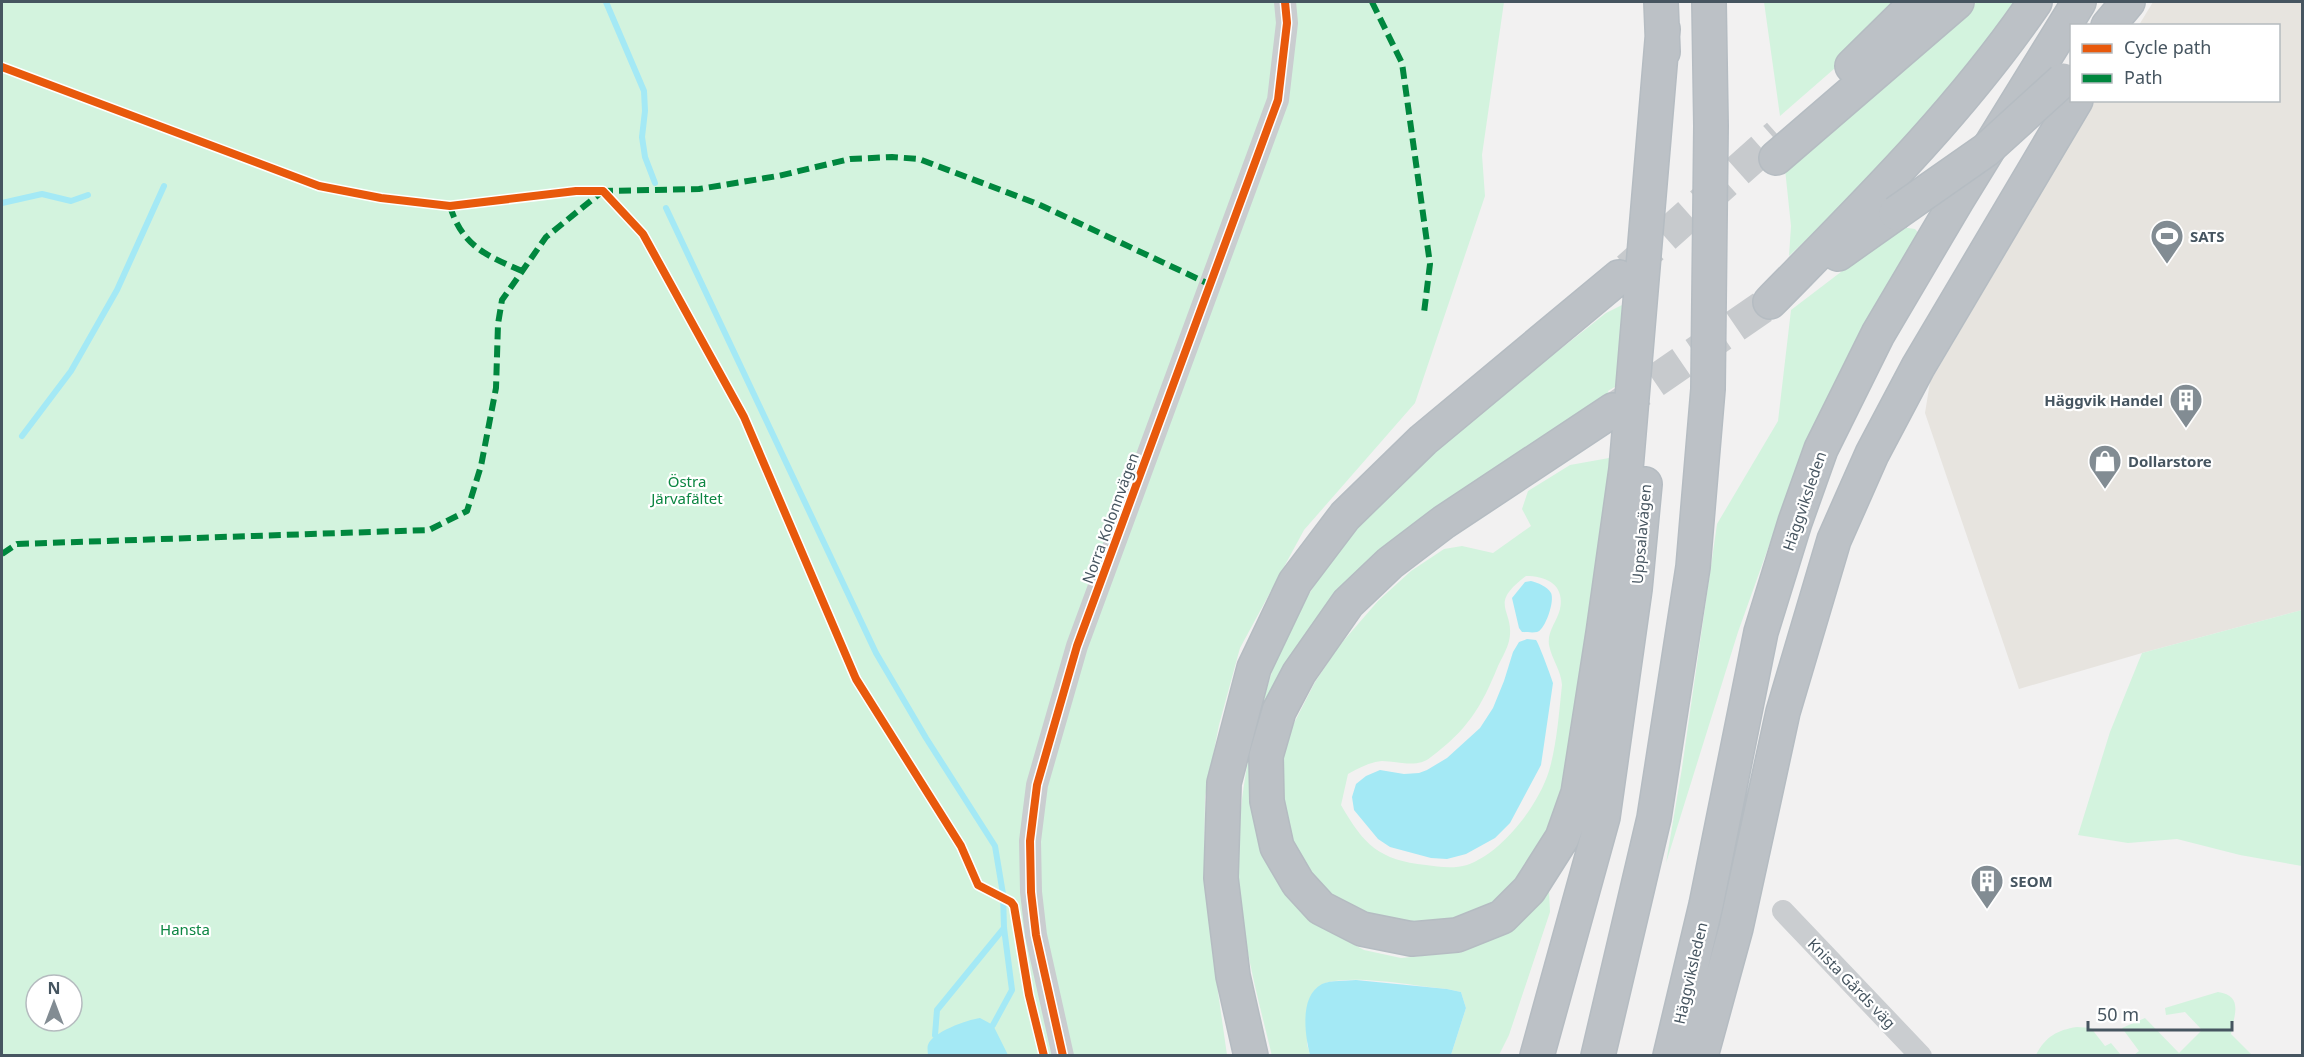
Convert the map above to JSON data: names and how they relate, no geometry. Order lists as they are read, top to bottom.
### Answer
{
  "streets": {
    "highway": ["Häggviksleden", "Uppsalavägen"],
    "street": ["Norra Kolonnvägen", "Knista Gårds väg"]
  },
  "parks": ["Östra Järvafältet", "Hansta"],
  "places": {
    "sports": ["SATS"],
    "building": ["Häggvik Handel", "SEOM"],
    "shop": ["Dollarstore"]
  },
  "legend": ["Cycle path", "Path"],
  "scale_bar": "50 m",
  "north": "top"
}
